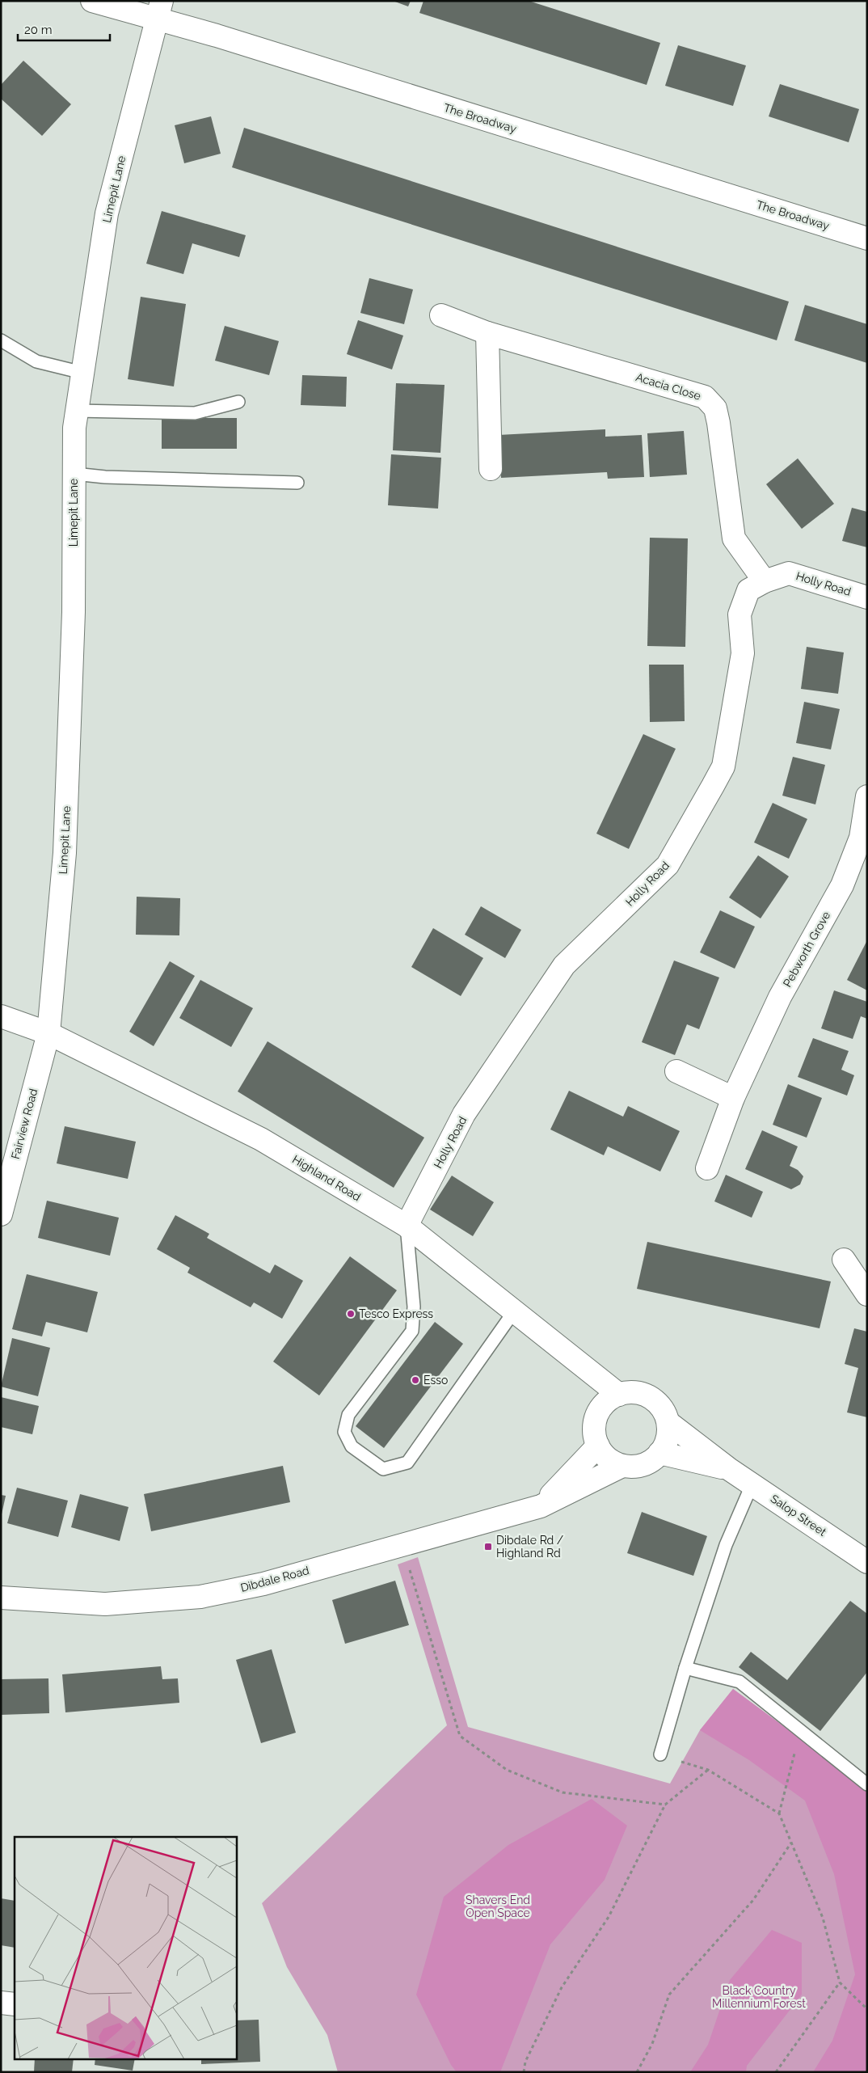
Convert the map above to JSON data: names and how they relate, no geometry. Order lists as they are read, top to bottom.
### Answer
{
  "streets": {
    "street": [
      "The Broadway",
      "Limepit Lane",
      "Acacia Close",
      "Holly Road",
      "Pebworth Grove",
      "Fairview Road",
      "Highland Road",
      "Salop Street",
      "Dibdale Road"
    ]
  },
  "crossings": [
    ["The Broadway", "Limepit Lane"],
    ["Limepit Lane", "Fairview Road"],
    ["Limepit Lane", "Highland Road"],
    ["Acacia Close", "Holly Road"],
    ["Holly Road", "Highland Road"],
    ["Fairview Road", "Highland Road"],
    ["Highland Road", "Salop Street"],
    ["Highland Road", "Dibdale Road"],
    ["Salop Street", "Dibdale Road"]
  ],
  "parks": ["Shavers End Open Space", "Black Country Millennium Forest"],
  "places": {
    "other": ["Tesco Express", "Esso"],
    "transit": ["Dibdale Rd / Highland Rd"]
  },
  "scale_bar": "20 m"
}
